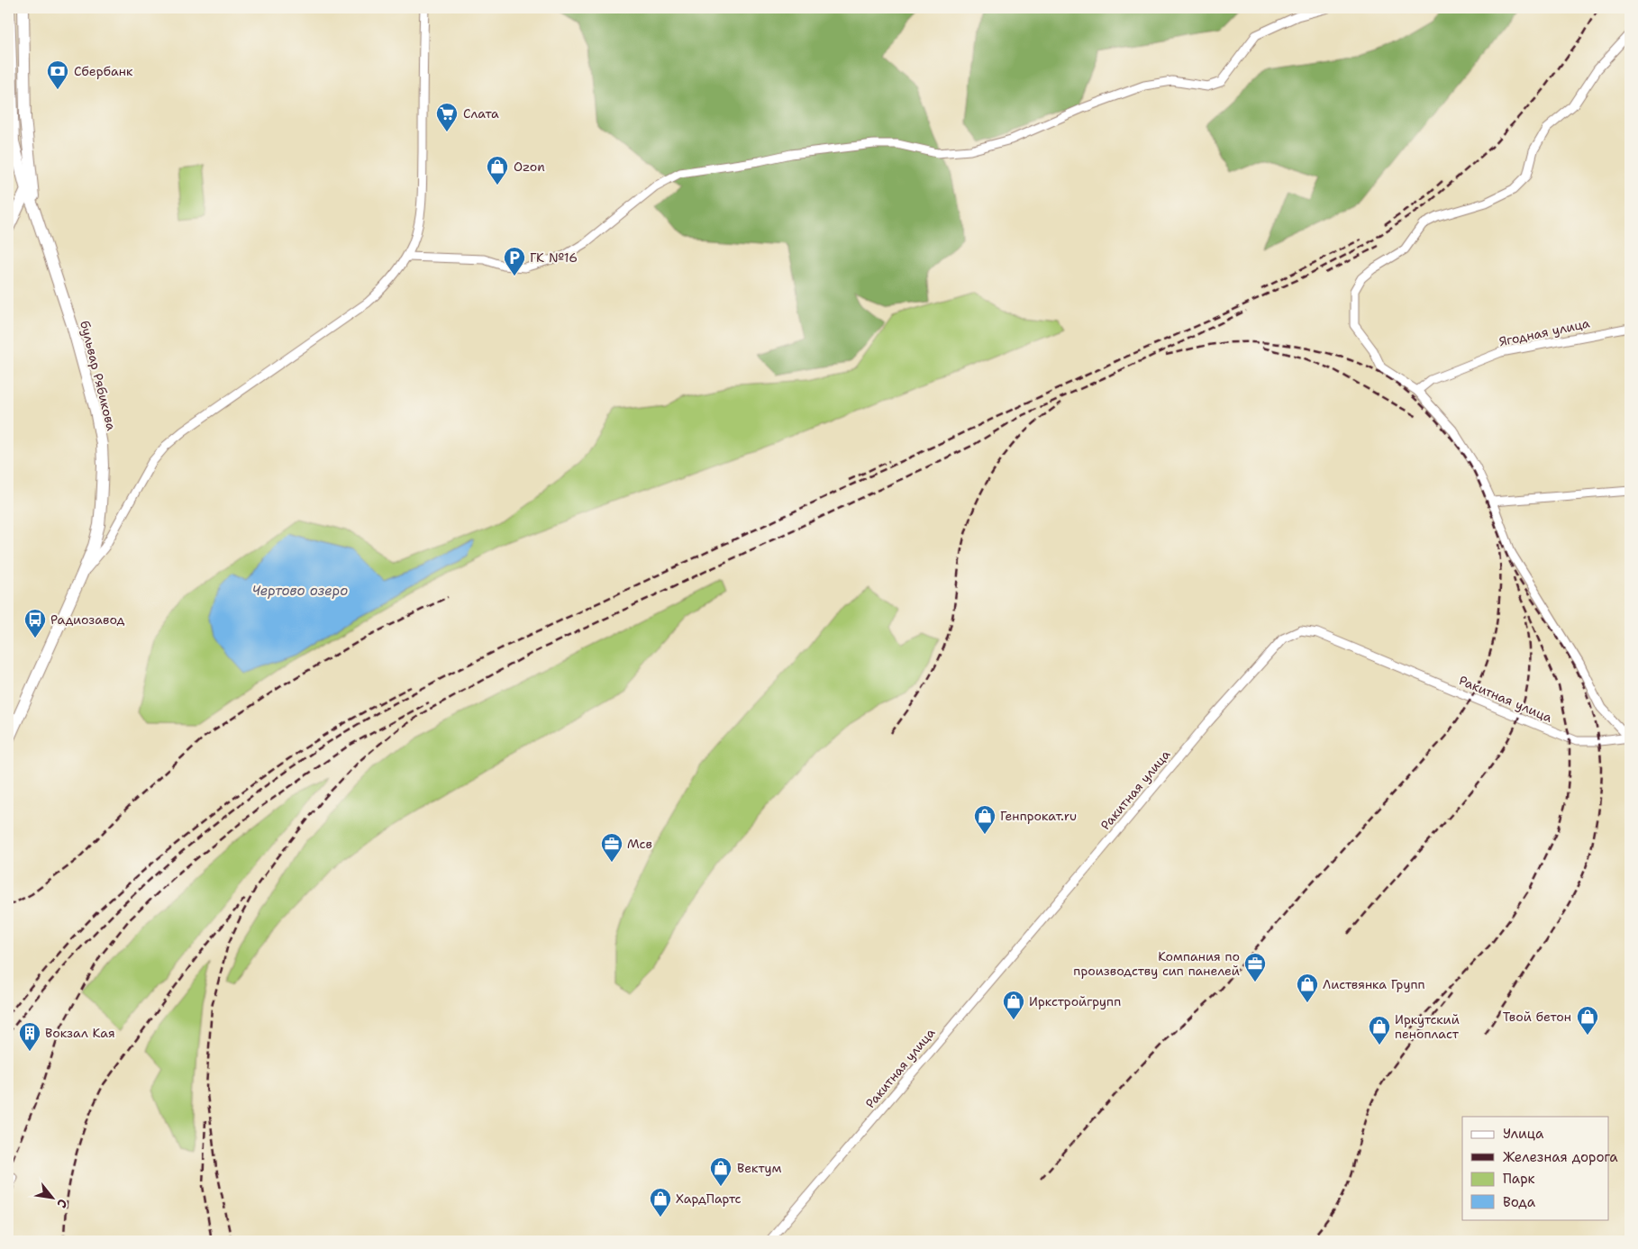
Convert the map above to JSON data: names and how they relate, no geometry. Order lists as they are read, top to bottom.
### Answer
{
  "streets": {
    "main road": ["бульвар Рябикова"],
    "street": ["Ягодная улица", "Ракитная улица"]
  },
  "water": ["Чертово озеро"],
  "places": {
    "bank": ["Сбербанк"],
    "supermarket": ["Слата"],
    "shop": [
      "Ozon",
      "Генпрокат.ru",
      "Листвянка Групп",
      "Иркстройгрупп",
      "Твой бетон",
      "Иркутский пенопласт",
      "Вектум",
      "ХардПартс"
    ],
    "parking": ["ГК №16"],
    "bus stop": ["Радиозавод"],
    "office": ["Мсв", "Компания по производству сип панелей"],
    "building": ["Вокзал Кая"]
  },
  "legend": [
    "Улица",
    "Железная дорога",
    "Парк",
    "Вода"
  ],
  "north": "bottom right"
}
